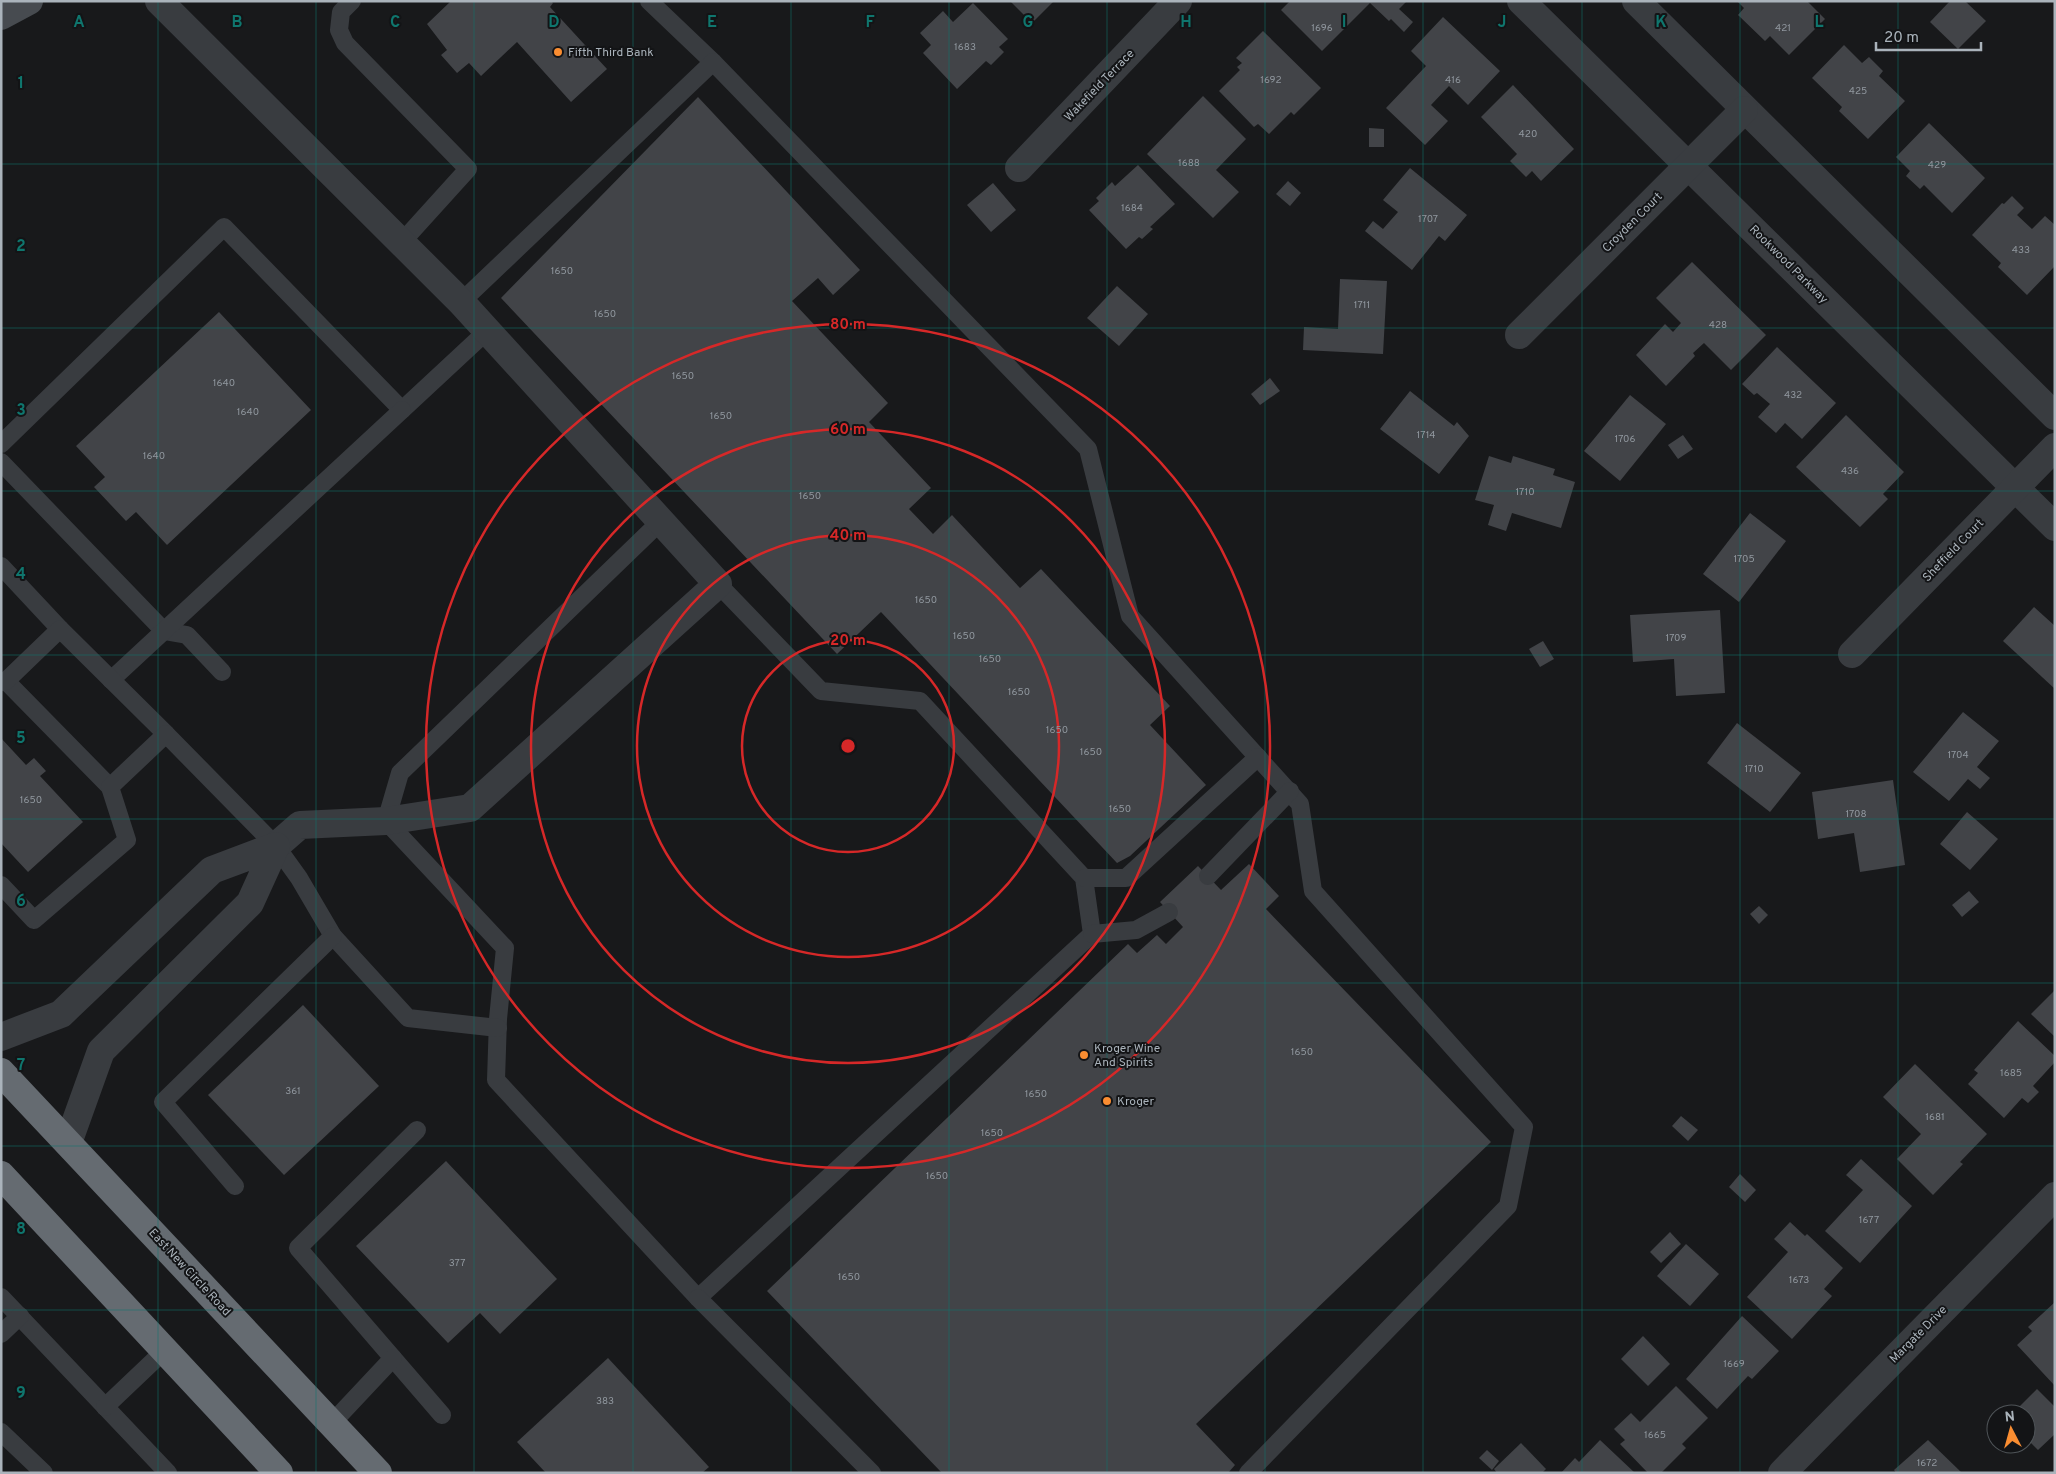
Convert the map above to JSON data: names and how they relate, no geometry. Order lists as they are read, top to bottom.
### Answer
{
  "streets": {
    "highway": ["East New Circle Road"],
    "street": [
      "Wakefield Terrace",
      "Croyden Court",
      "Rookwood Parkway",
      "Sheffield Court",
      "Margate Drive"
    ]
  },
  "crossings": [
    ["Croyden Court", "Rookwood Parkway"],
    ["Rookwood Parkway", "Sheffield Court"]
  ],
  "places": ["Fifth Third Bank", "Kroger Wine And Spirits", "Kroger"],
  "house_numbers": [
    "1696",
    "421",
    "1683",
    "1692",
    "416",
    "425",
    "420",
    "1688",
    "429",
    "1684",
    "1707",
    "433",
    "1650",
    "1711",
    "1650",
    "428",
    "1650",
    "1640",
    "432",
    "1640",
    "1650",
    "1714",
    "1706",
    "1640",
    "436",
    "1710",
    "1650",
    "1705",
    "1650",
    "1650",
    "1709",
    "1650",
    "1650",
    "1650",
    "1650",
    "1704",
    "1710",
    "1650",
    "1650",
    "1708",
    "1650",
    "1685",
    "361",
    "1650",
    "1681",
    "1650",
    "1650",
    "1677",
    "377",
    "1650",
    "1673",
    "1669",
    "383",
    "1665",
    "1672"
  ],
  "scale_bar": "20 m",
  "north": "top",
  "grid": {
    "columns": [
      "A",
      "B",
      "C",
      "D",
      "E",
      "F",
      "G",
      "H",
      "I",
      "J",
      "K",
      "L"
    ],
    "rows": [
      "1",
      "2",
      "3",
      "4",
      "5",
      "6",
      "7",
      "8",
      "9"
    ]
  },
  "rings": [
    "80 m",
    "60 m",
    "40 m",
    "20 m"
  ]
}
